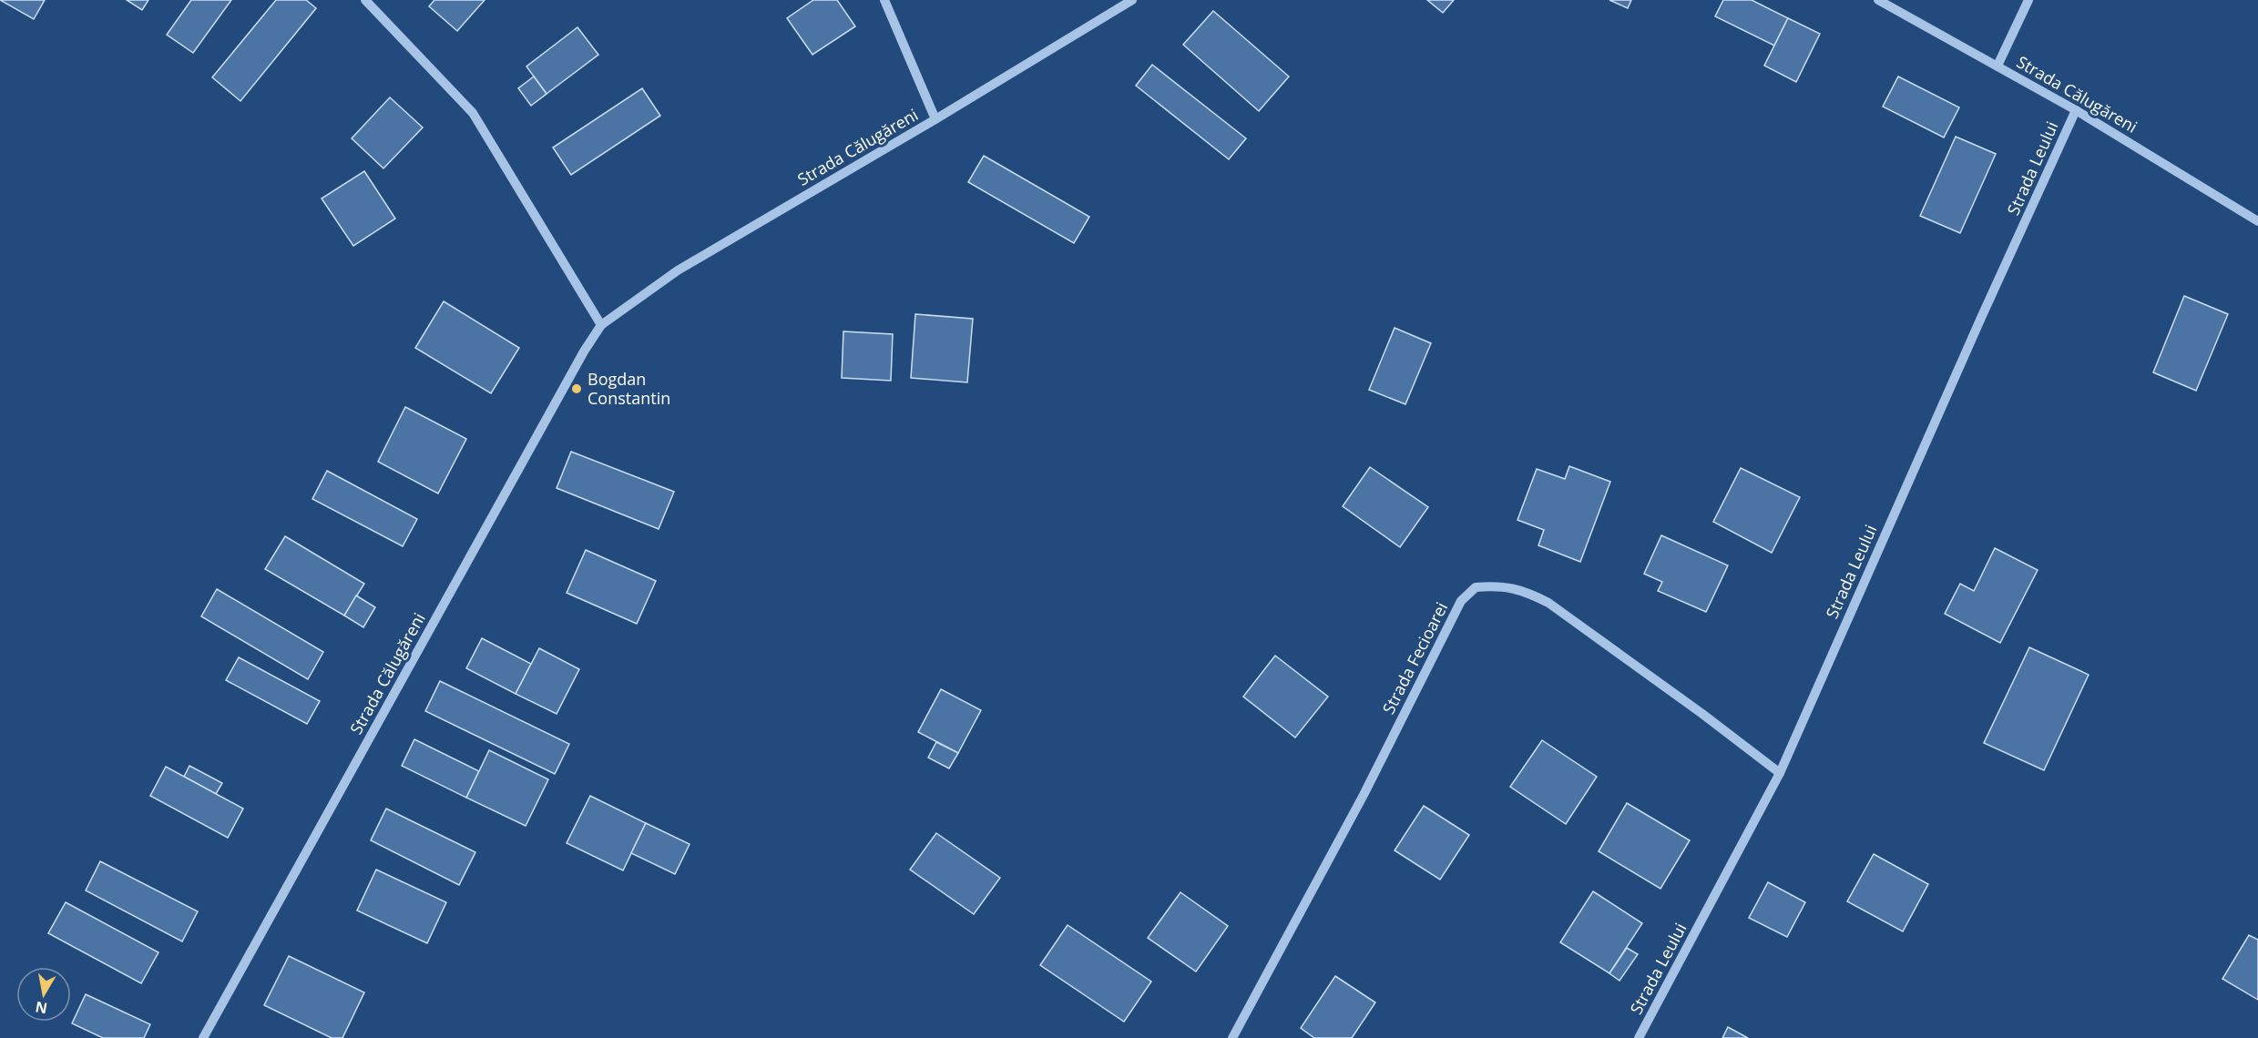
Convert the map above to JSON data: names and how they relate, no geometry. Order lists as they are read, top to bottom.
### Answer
{
  "streets": {
    "street": ["Strada Călugăreni", "Strada Leului", "Strada Fecioarei"]
  },
  "crossings": [
    ["Strada Călugăreni", "Strada Leului"],
    ["Strada Leului", "Strada Fecioarei"]
  ],
  "places": ["Bogdan Constantin"],
  "north": "bottom"
}
